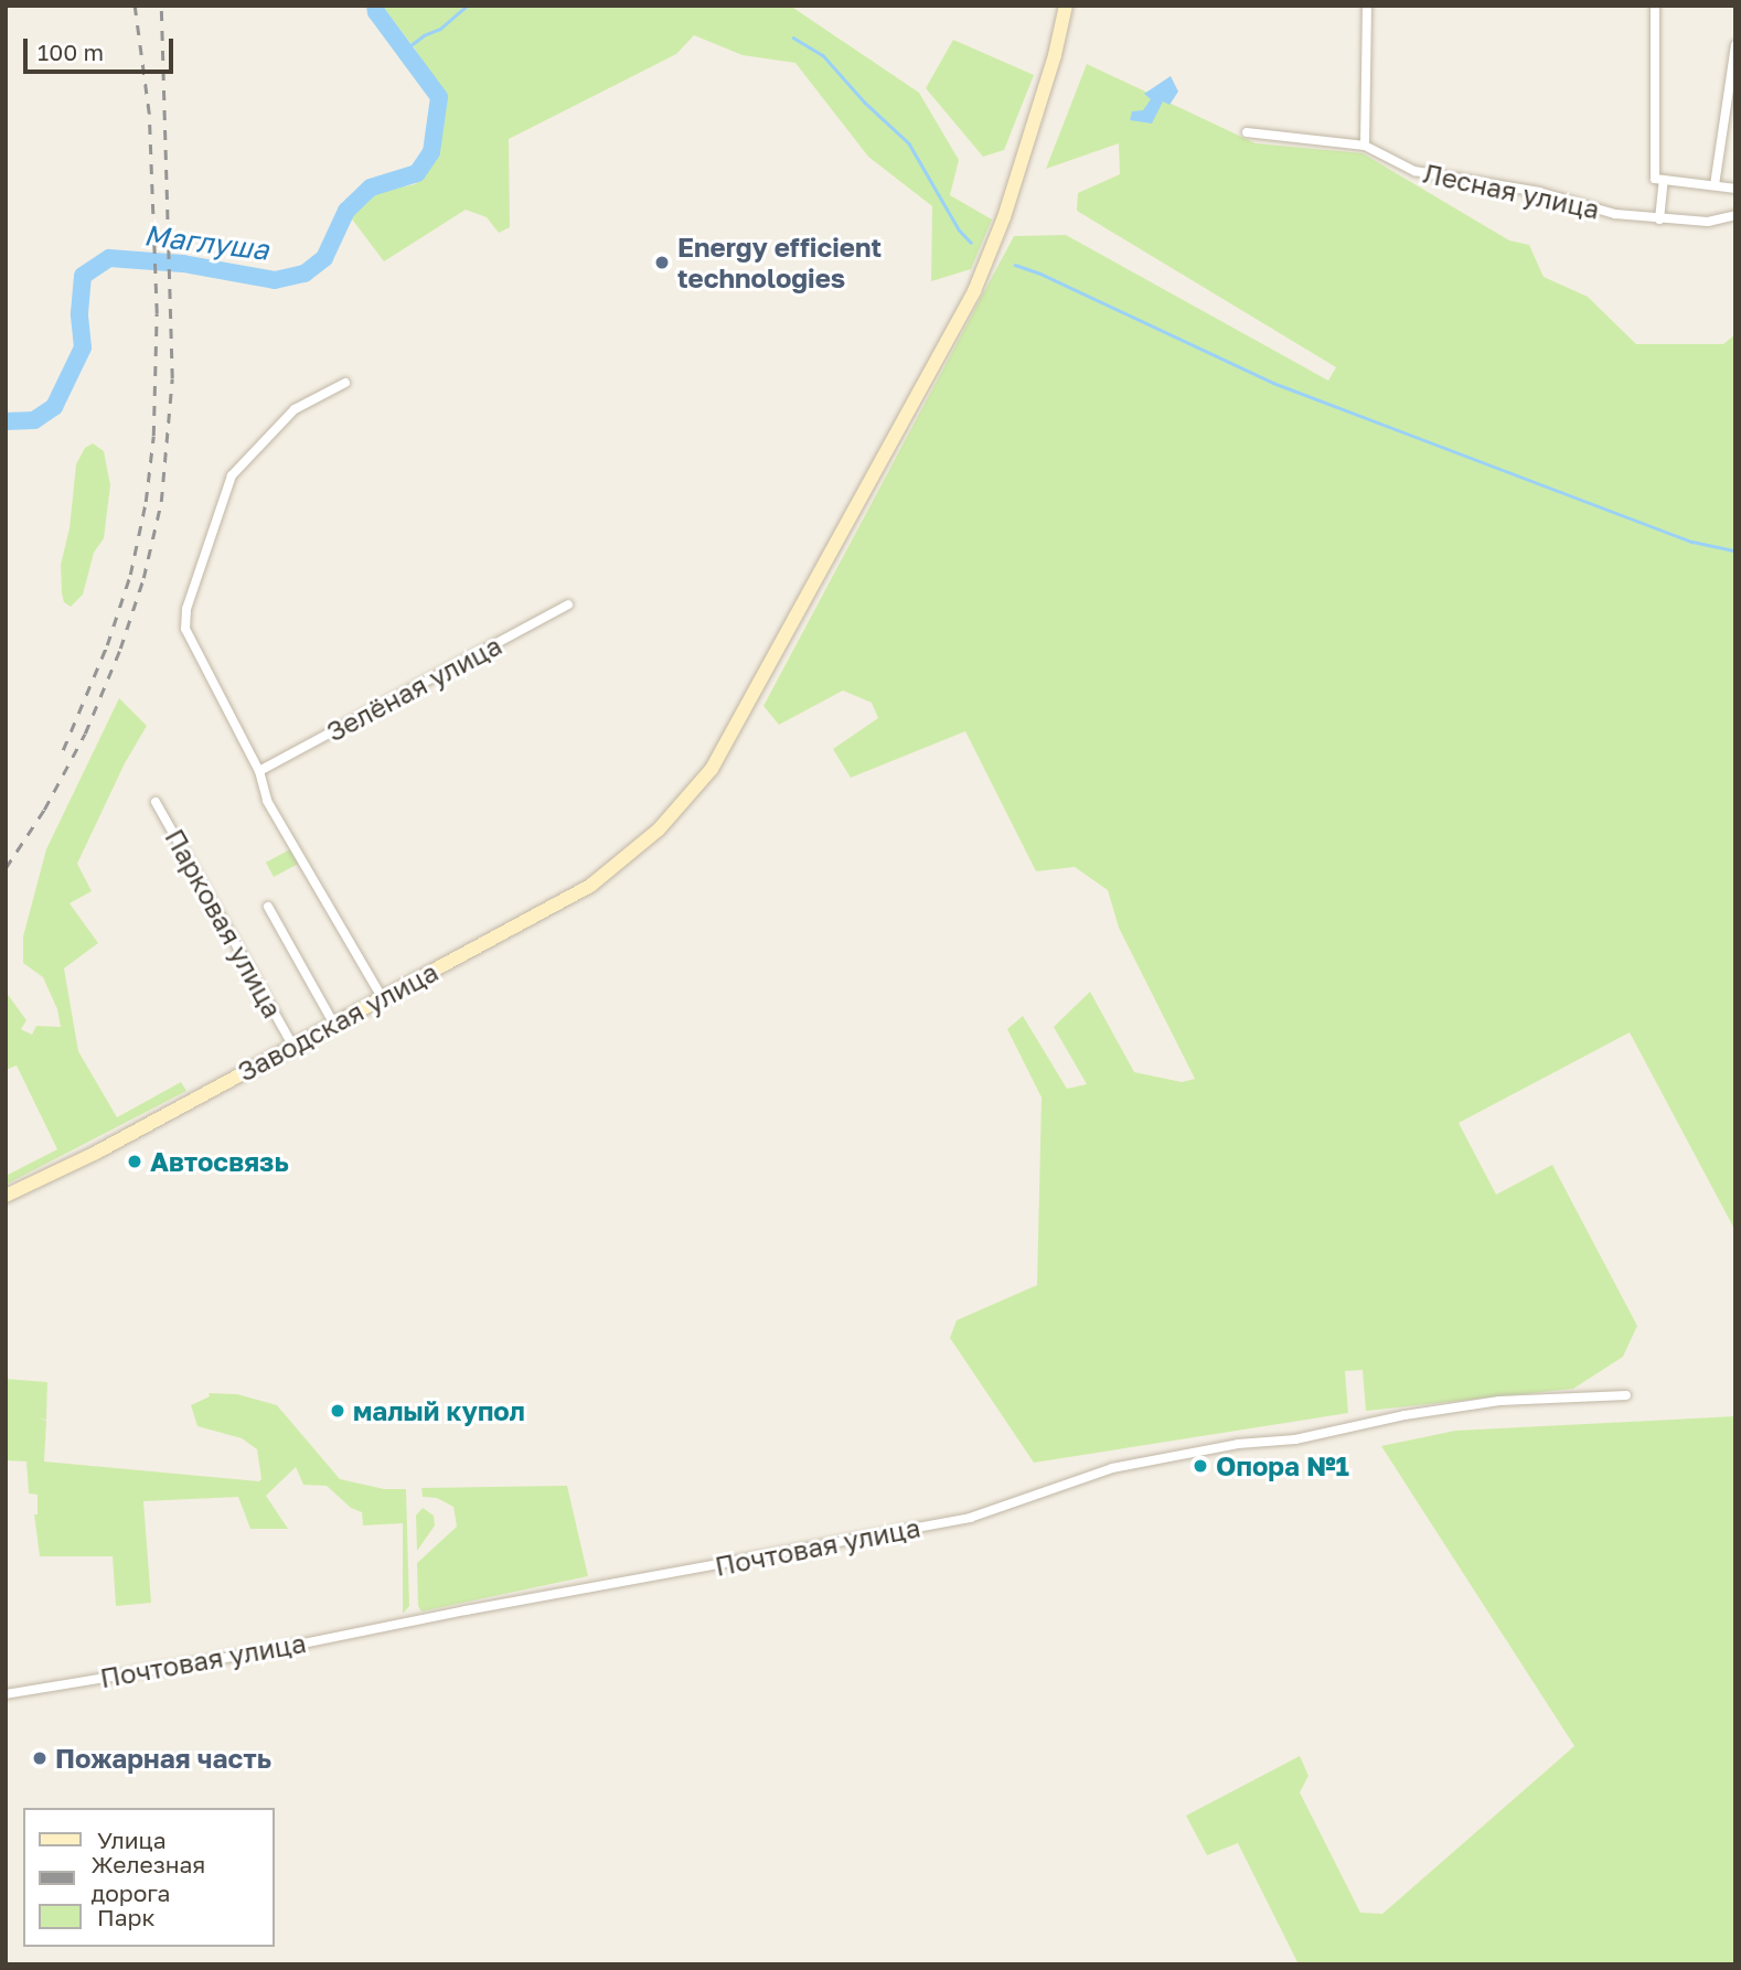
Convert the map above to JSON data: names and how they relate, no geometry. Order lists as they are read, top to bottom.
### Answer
{
  "streets": {
    "main road": ["Заводская улица"],
    "street": [
      "Лесная улица",
      "Зелёная улица",
      "Парковая улица",
      "Почтовая улица"
    ]
  },
  "crossings": [
    ["Парковая улица", "Заводская улица"]
  ],
  "water": ["Маглуша"],
  "places": [
    "Energy efficient technologies",
    "Автосвязь",
    "малый купол",
    "Опора №1",
    "Пожарная часть"
  ],
  "legend": ["Улица", "Железная дорога", "Парк"],
  "scale_bar": "100 m"
}
